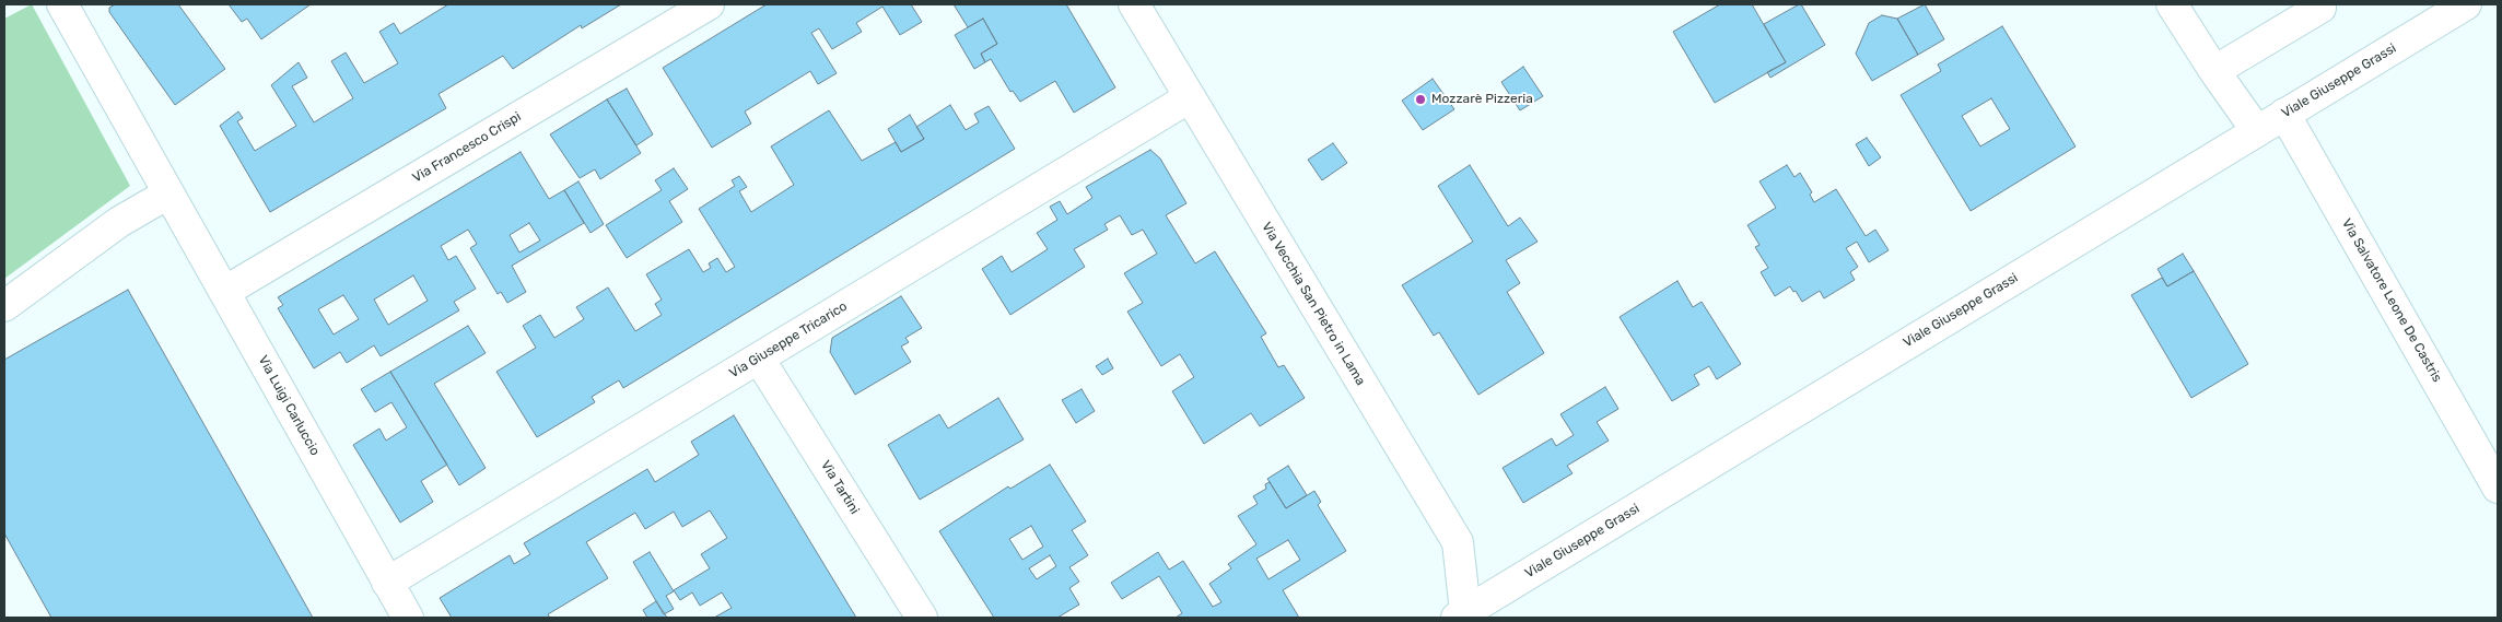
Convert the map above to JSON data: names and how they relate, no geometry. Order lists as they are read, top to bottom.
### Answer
{
  "streets": {
    "street": [
      "Viale Giuseppe Grassi",
      "Via Francesco Crispi",
      "Via Salvatore Leone De Castris",
      "Via Vecchia San Pietro in Lama",
      "Via Giuseppe Tricarico",
      "Via Luigi Carluccio",
      "Via Tartini"
    ]
  },
  "crossings": [
    ["Viale Giuseppe Grassi", "Via Salvatore Leone De Castris"],
    ["Viale Giuseppe Grassi", "Via Vecchia San Pietro in Lama"],
    ["Via Francesco Crispi", "Via Luigi Carluccio"],
    ["Via Vecchia San Pietro in Lama", "Via Giuseppe Tricarico"],
    ["Via Giuseppe Tricarico", "Via Luigi Carluccio"],
    ["Via Giuseppe Tricarico", "Via Tartini"]
  ],
  "places": ["Mozzarè Pizzeria"]
}
